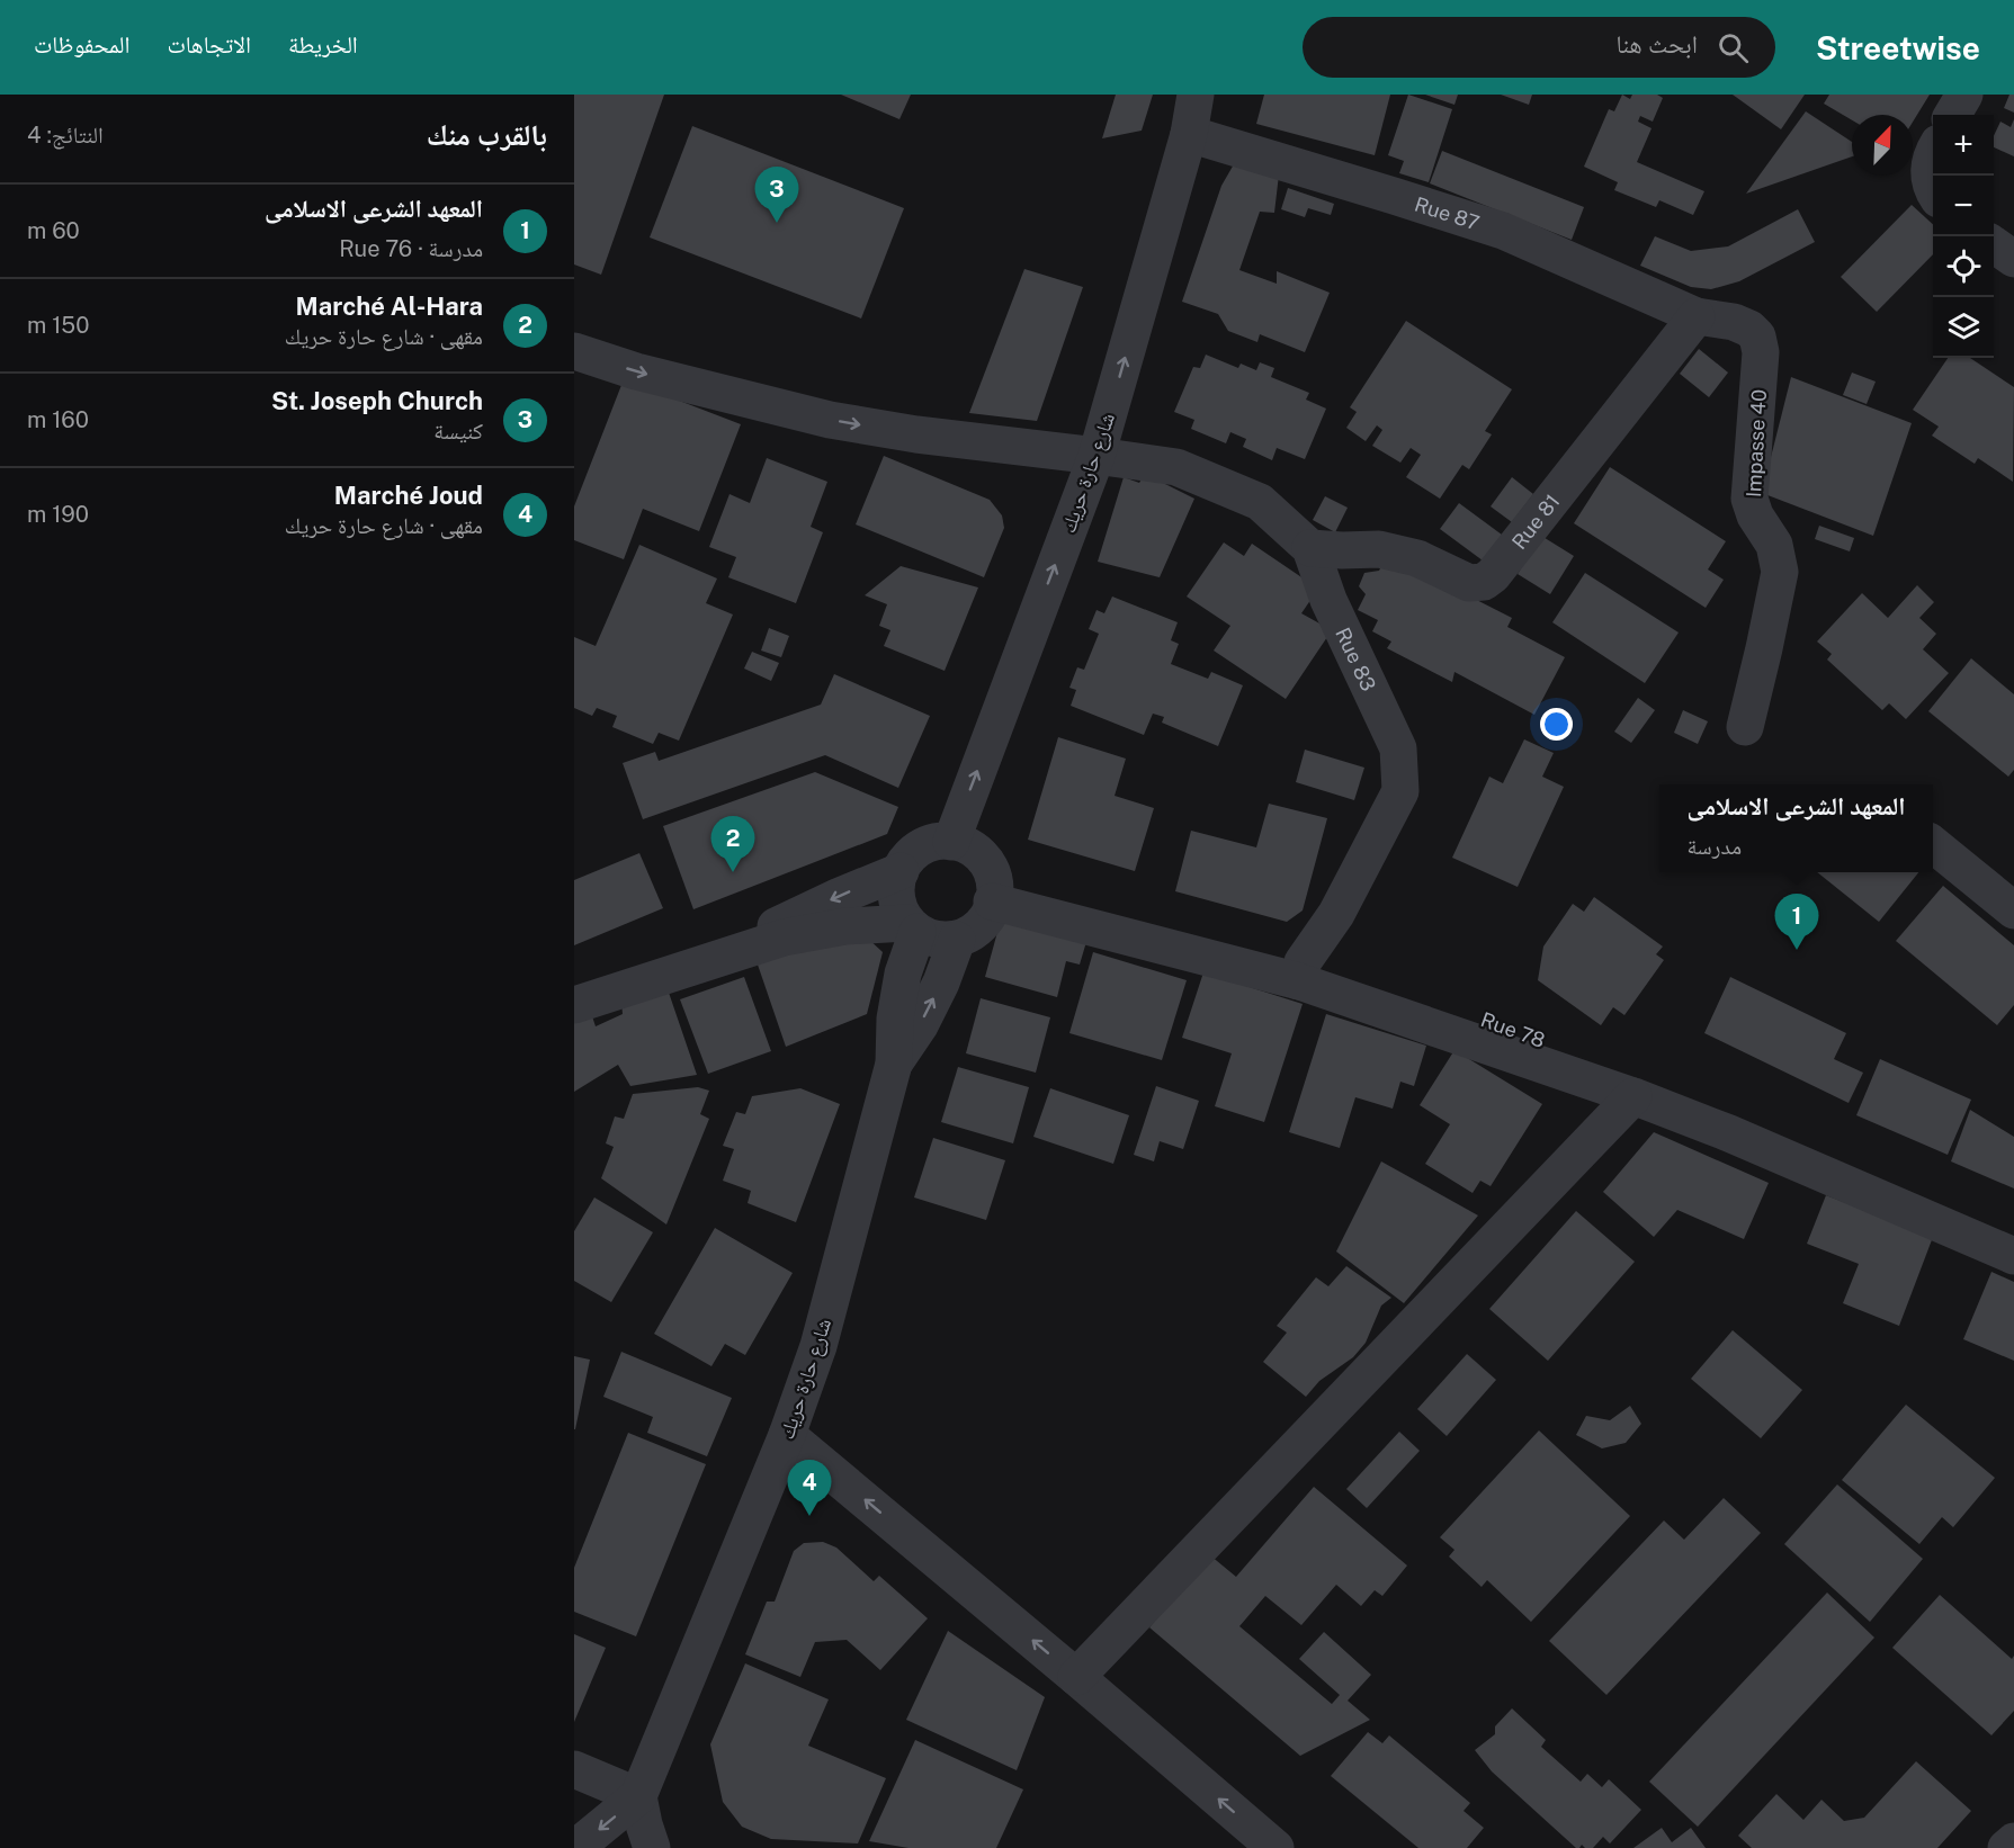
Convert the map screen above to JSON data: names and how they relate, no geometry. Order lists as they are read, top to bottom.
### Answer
{
  "streets": {
    "street": [
      "Rue 87",
      "Impasse 40",
      "شارع حارة حريك",
      "Rue 81",
      "Rue 83",
      "Rue 78"
    ]
  },
  "crossings": [
    ["Rue 87", "Impasse 40"],
    ["Rue 87", "شارع حارة حريك"],
    ["Rue 87", "Rue 81"],
    ["Impasse 40", "Rue 81"],
    ["شارع حارة حريك", "Rue 83"],
    ["Rue 81", "Rue 83"],
    ["Rue 83", "Rue 78"]
  ],
  "one_way": ["شارع حارة حريك", "Rue 83"],
  "north": "top right",
  "page": {
    "header": "Streetwise",
    "search": "ابحث هنا",
    "nav": ["الخريطة", "الاتجاهات", "المحفوظات"],
    "heading": ["بالقرب منك", "النتائج: 4"],
    "map_buttons": ["+", "−"],
    "pins": [
      "3",
      "2",
      "1",
      "4"
    ],
    "list": [
      {
        "mark": "1",
        "name": "المعهد الشرعى الاسلامى",
        "note": "مدرسة · Rue 76",
        "value": "60 m"
      },
      {
        "mark": "2",
        "name": "Marché Al-Hara",
        "note": "مقهى · شارع حارة حريك",
        "value": "150 m"
      },
      {
        "mark": "3",
        "name": "St. Joseph Church",
        "note": "كنيسة",
        "value": "160 m"
      },
      {
        "mark": "4",
        "name": "Marché Joud",
        "note": "مقهى · شارع حارة حريك",
        "value": "190 m"
      }
    ],
    "popup": ["المعهد الشرعى الاسلامى", "مدرسة"]
  }
}
